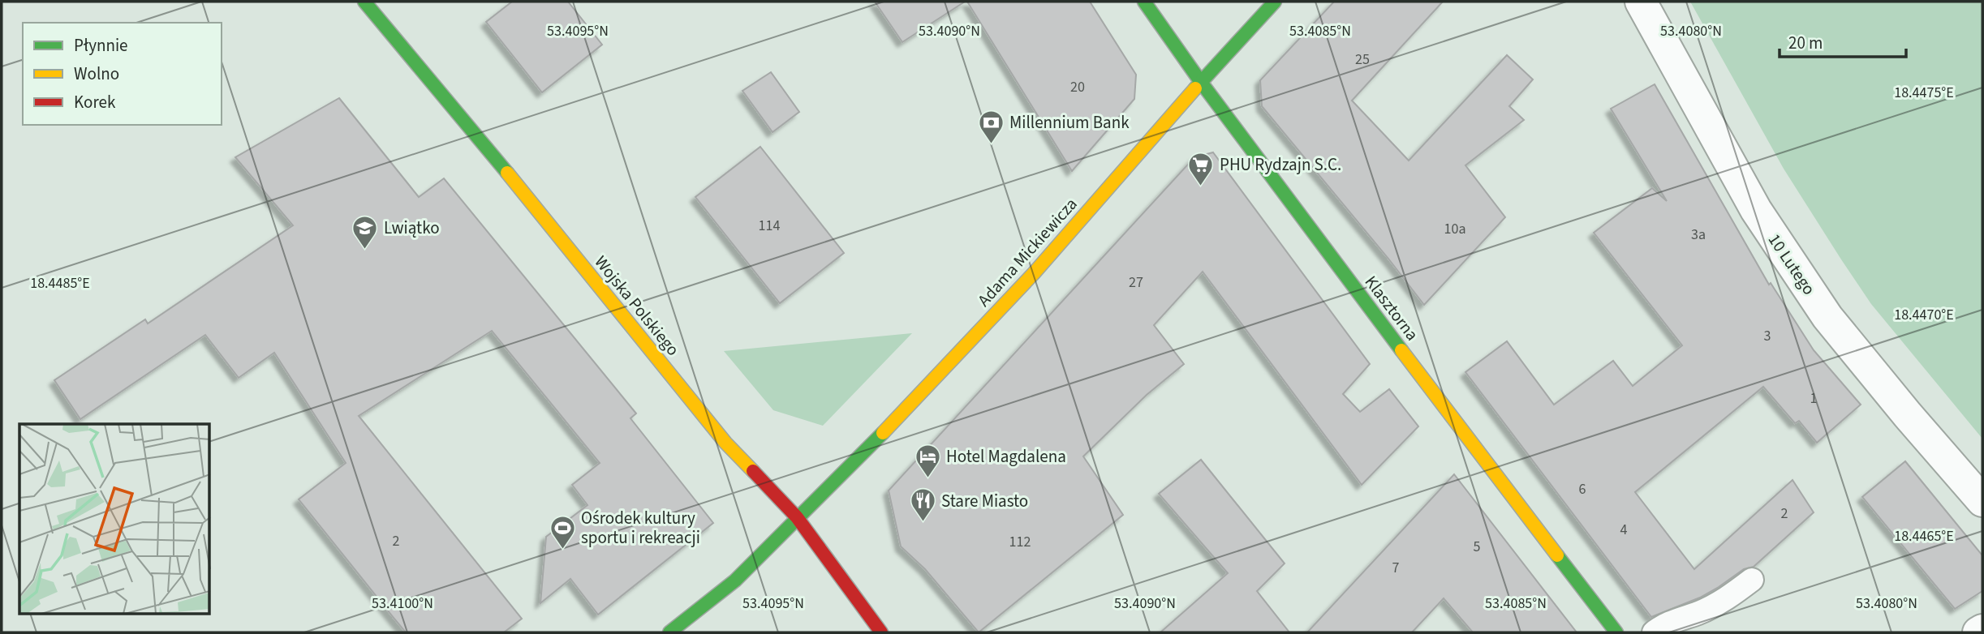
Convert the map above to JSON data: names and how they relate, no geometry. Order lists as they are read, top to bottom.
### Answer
{
  "streets": {
    "street": [
      "Adama Mickiewicza",
      "10 Lutego",
      "Wojska Polskiego",
      "Klasztorna"
    ]
  },
  "crossings": [
    ["Adama Mickiewicza", "Wojska Polskiego"],
    ["Adama Mickiewicza", "Klasztorna"]
  ],
  "places": {
    "bank": ["Millennium Bank"],
    "supermarket": ["PHU Rydzajn S.C."],
    "school or university": ["Lwiątko"],
    "hotel": ["Hotel Magdalena"],
    "restaurant": ["Stare Miasto"],
    "sports": ["Ośrodek kultury sportu i rekreacji"]
  },
  "house_numbers": [
    "25",
    "20",
    "114",
    "10a",
    "3a",
    "27",
    "3",
    "1",
    "6",
    "2",
    "4",
    "2",
    "112",
    "5",
    "7"
  ],
  "legend": ["Płynnie", "Wolno", "Korek"],
  "scale_bar": "20 m",
  "coordinates": [
    "53.4095°N",
    "53.4090°N",
    "53.4085°N",
    "53.4080°N",
    "18.4475°E",
    "18.4485°E",
    "18.4470°E",
    "18.4465°E",
    "53.4100°N"
  ]
}
